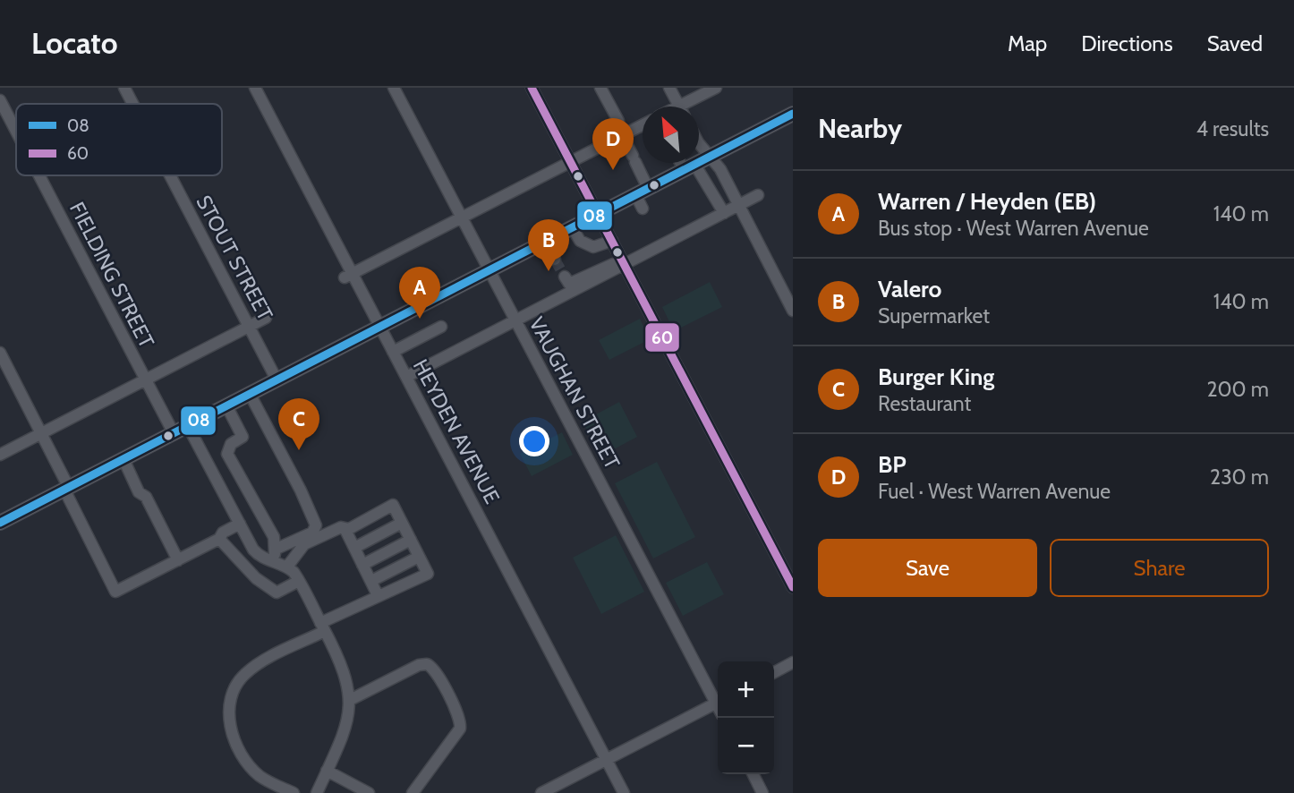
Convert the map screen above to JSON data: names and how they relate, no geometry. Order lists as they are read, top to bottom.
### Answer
{
  "streets": {
    "street": [
      "STOUT STREET",
      "FIELDING STREET",
      "VAUGHAN STREET",
      "HEYDEN AVENUE"
    ]
  },
  "lines": ["transit line 60", "transit line 08"],
  "legend": ["08", "60"],
  "north": "top left",
  "page": {
    "header": "Locato",
    "nav": ["Map", "Directions", "Saved"],
    "heading": ["Nearby", "4 results"],
    "pins": [
      "D",
      "B",
      "A",
      "C"
    ],
    "list": [
      {
        "mark": "A",
        "name": "Warren / Heyden (EB)",
        "note": "Bus stop · West Warren Avenue",
        "value": "140 m"
      },
      {
        "mark": "B",
        "name": "Valero",
        "note": "Supermarket",
        "value": "140 m"
      },
      {
        "mark": "C",
        "name": "Burger King",
        "note": "Restaurant",
        "value": "200 m"
      },
      {
        "mark": "D",
        "name": "BP",
        "note": "Fuel · West Warren Avenue",
        "value": "230 m"
      }
    ],
    "buttons": ["Save", "Share"],
    "map_buttons": ["+", "−"]
  }
}
